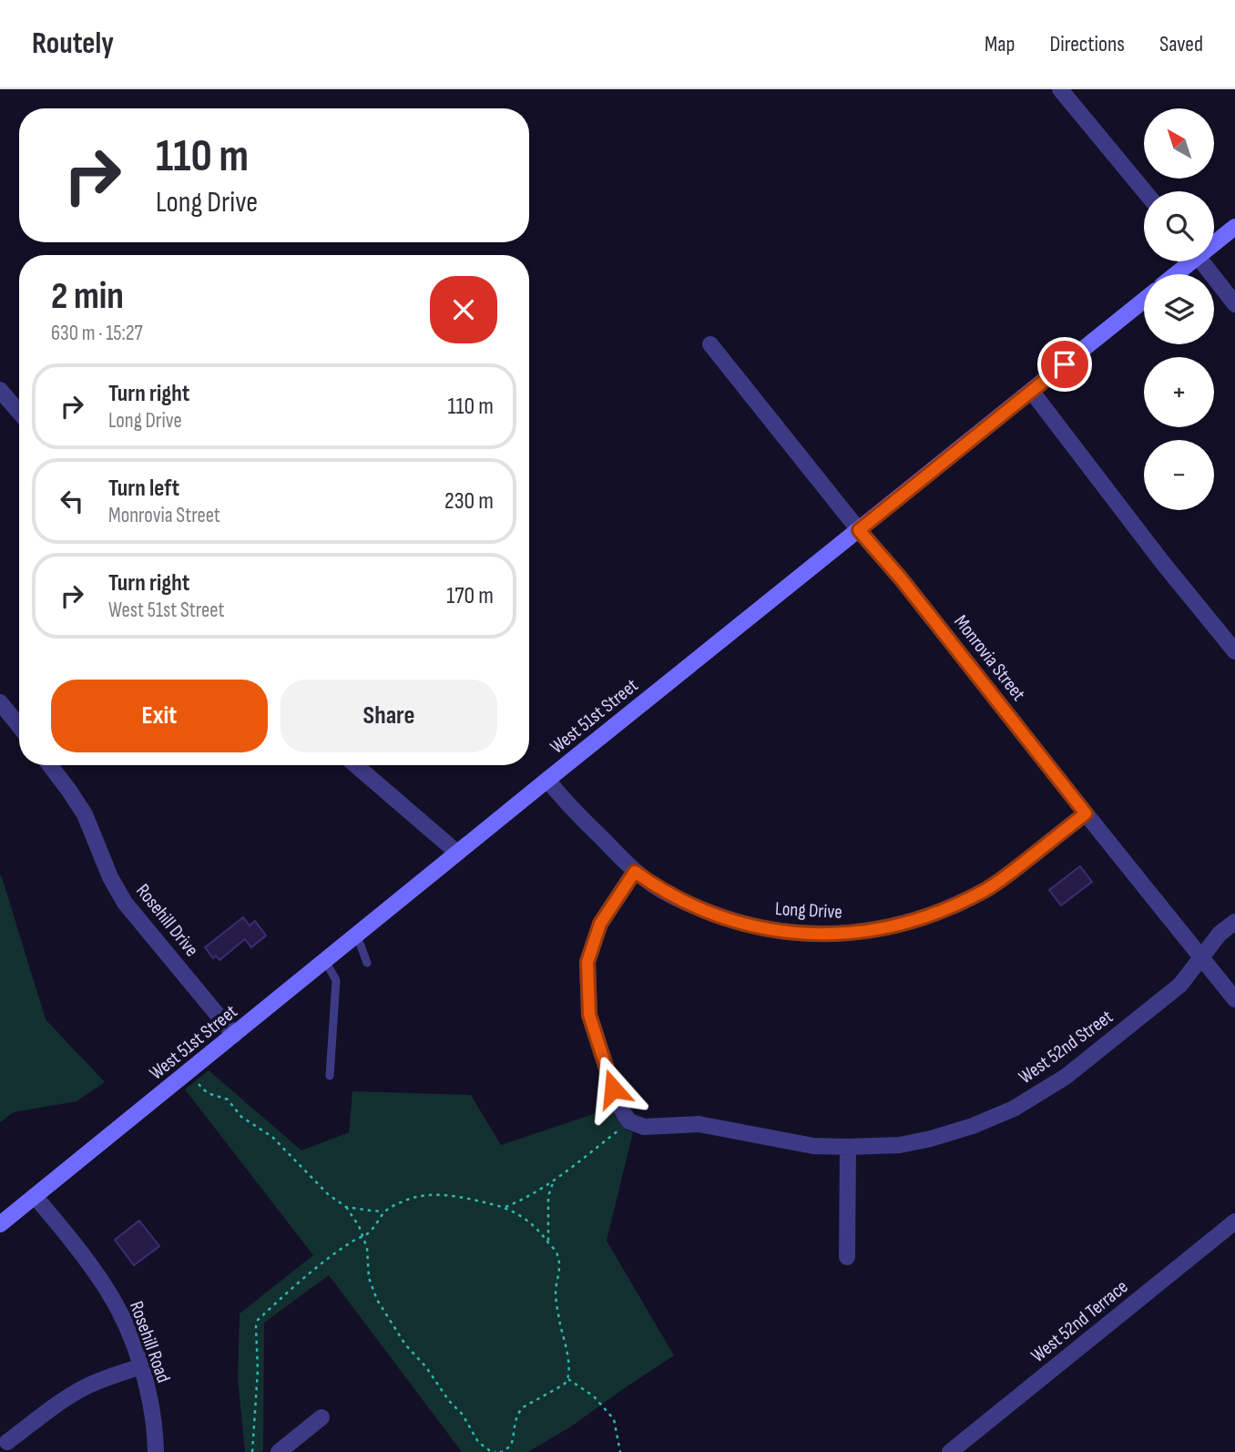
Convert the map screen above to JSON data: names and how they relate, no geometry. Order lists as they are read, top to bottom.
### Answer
{
  "streets": {
    "street": [
      "Monrovia Street",
      "West 51st Street",
      "Long Drive",
      "Rosehill Drive",
      "West 52nd Street",
      "West 52nd Terrace",
      "Rosehill Road"
    ]
  },
  "crossings": [
    ["Monrovia Street", "West 51st Street"],
    ["Monrovia Street", "Long Drive"],
    ["Monrovia Street", "West 52nd Street"],
    ["West 51st Street", "Long Drive"],
    ["West 51st Street", "Rosehill Drive"],
    ["West 51st Street", "Rosehill Road"]
  ],
  "north": "top left",
  "page": {
    "header": "Routely",
    "nav": ["Map", "Directions", "Saved"],
    "map_buttons": ["+", "−"],
    "turn": ["110 m", "Long Drive"],
    "heading": ["2 min", "630 m · 15:27"],
    "list": [
      {
        "name": "Turn right",
        "note": "Long Drive",
        "value": "110 m"
      },
      {
        "name": "Turn left",
        "note": "Monrovia Street",
        "value": "230 m"
      },
      {
        "name": "Turn right",
        "note": "West 51st Street",
        "value": "170 m"
      }
    ],
    "buttons": ["Exit", "Share"]
  }
}
